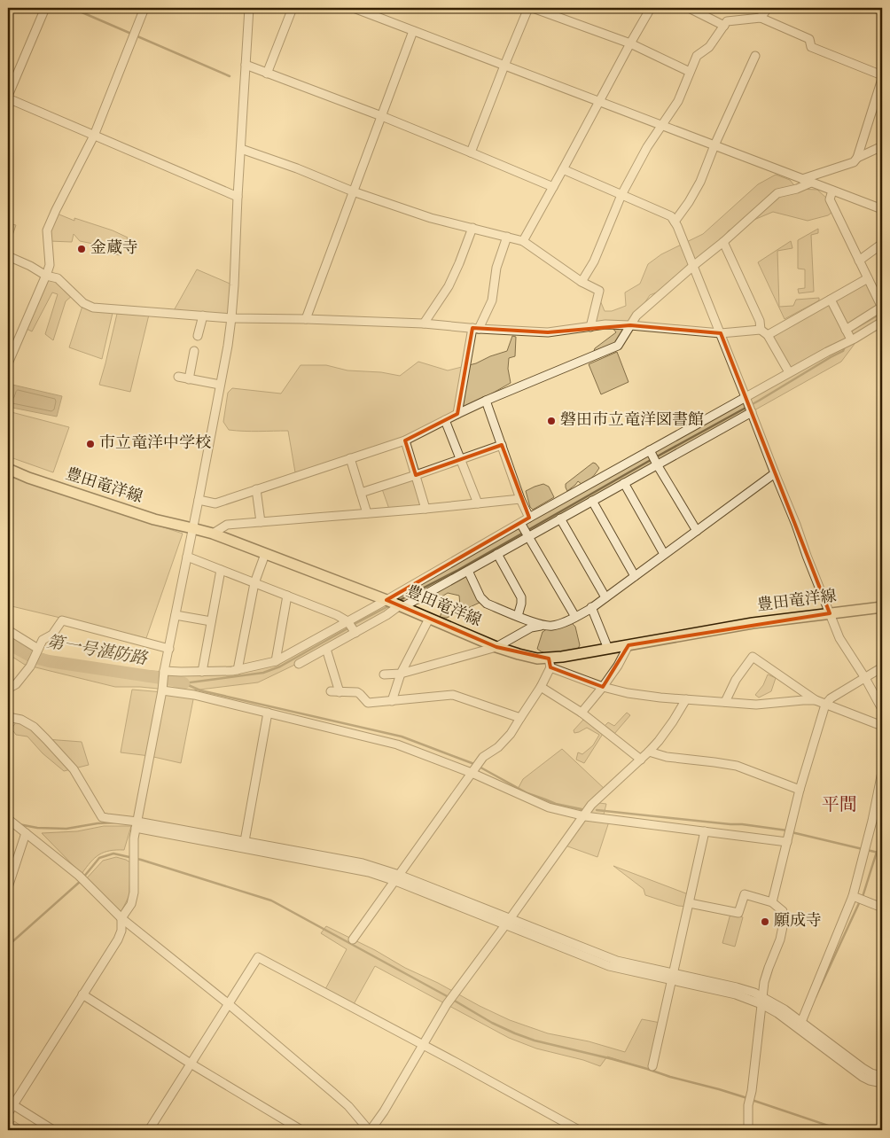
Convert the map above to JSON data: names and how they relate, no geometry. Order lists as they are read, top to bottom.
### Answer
{
  "streets": {
    "main road": ["豊田竜洋線"]
  },
  "districts": ["平間"],
  "water": ["第一号湛防路"],
  "places": [
    "金蔵寺",
    "磐田市立竜洋図書館",
    "市立竜洋中学校",
    "願成寺"
  ]
}
